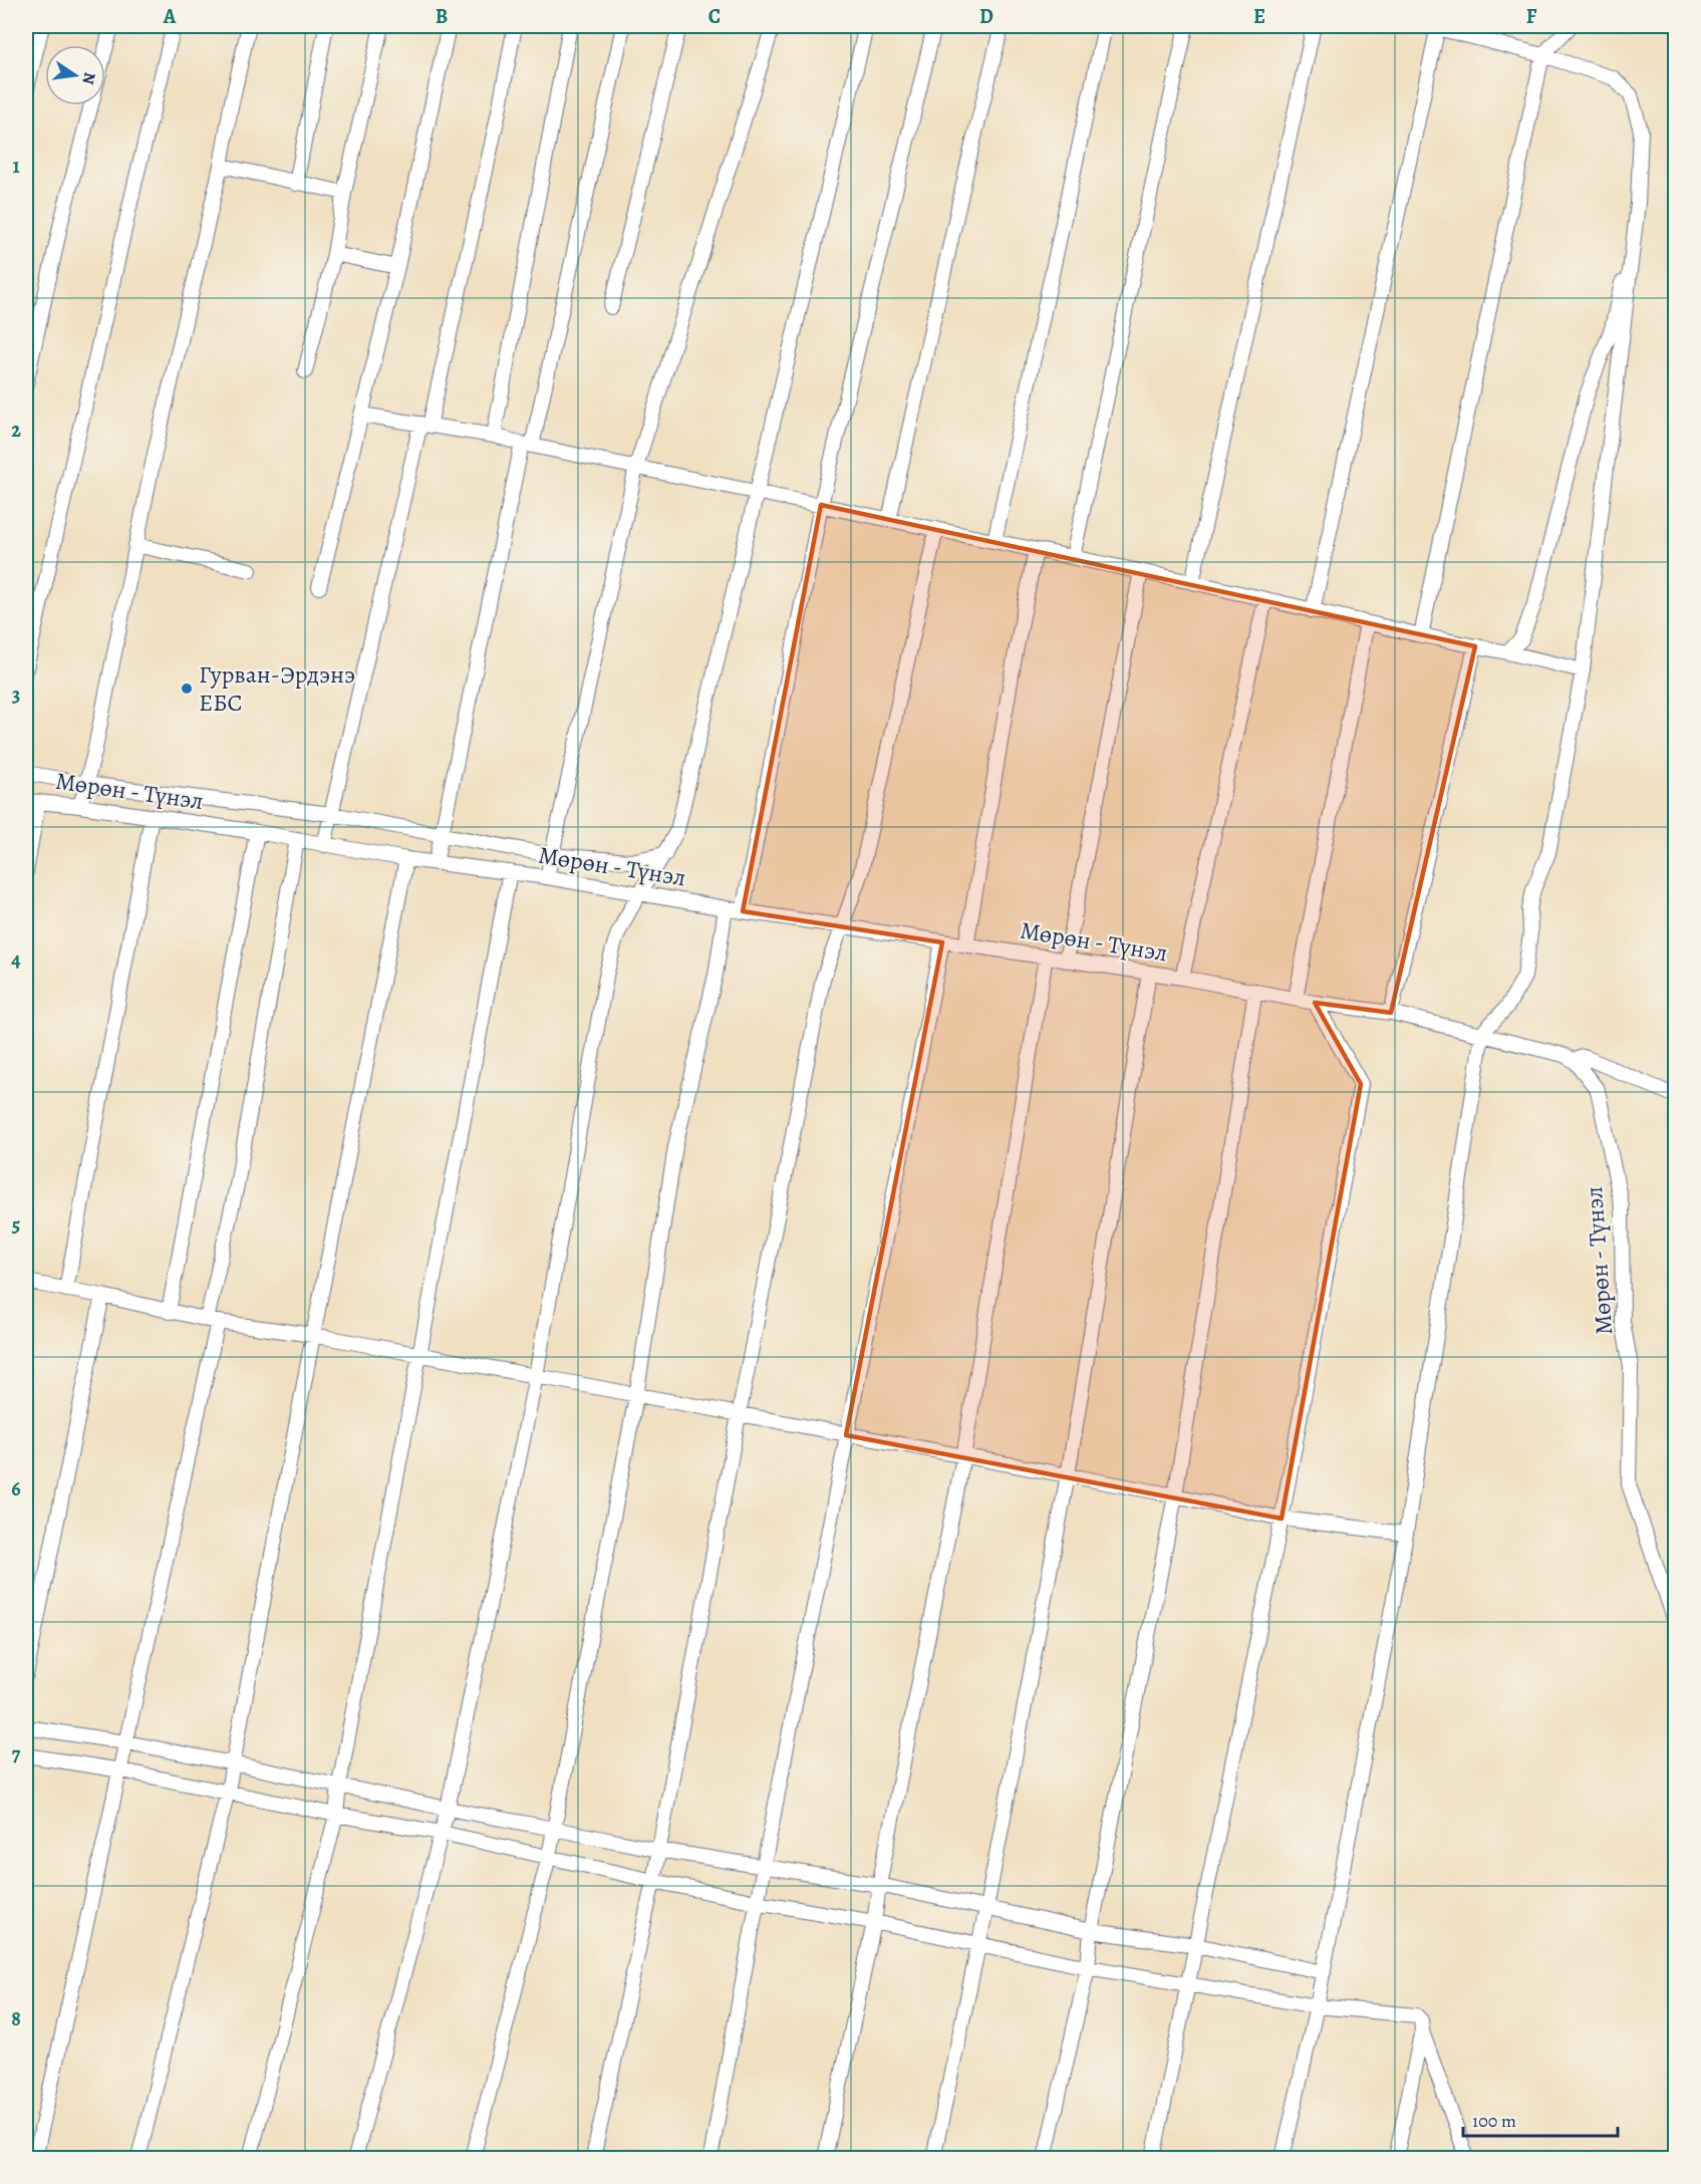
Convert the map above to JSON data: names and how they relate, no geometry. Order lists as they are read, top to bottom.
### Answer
{
  "streets": {
    "street": ["Мөрөн - Түнэл"]
  },
  "places": ["Гурван-Эрдэнэ ЕБС"],
  "scale_bar": "100 m",
  "north": "right",
  "grid": {
    "columns": [
      "A",
      "B",
      "C",
      "D",
      "E",
      "F"
    ],
    "rows": [
      "1",
      "2",
      "3",
      "4",
      "5",
      "6",
      "7",
      "8"
    ]
  }
}
